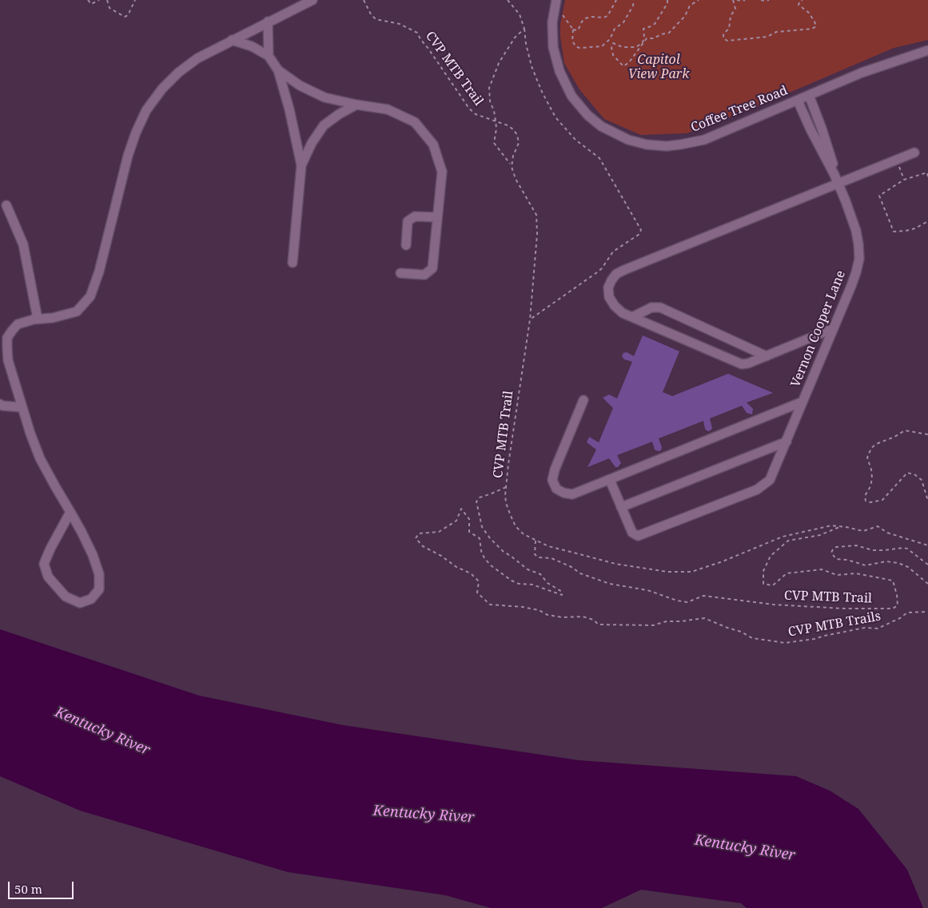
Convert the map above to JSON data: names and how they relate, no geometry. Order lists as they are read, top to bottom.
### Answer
{
  "streets": {
    "street": ["Coffee Tree Road", "Vernon Cooper Lane"],
    "path": ["CVP MTB Trail", "CVP MTB Trails"]
  },
  "crossings": [
    ["CVP MTB Trail", "CVP MTB Trails"],
    ["Coffee Tree Road", "Vernon Cooper Lane"]
  ],
  "water": ["Kentucky River"],
  "parks": ["Capitol View Park"],
  "scale_bar": "50 m"
}
